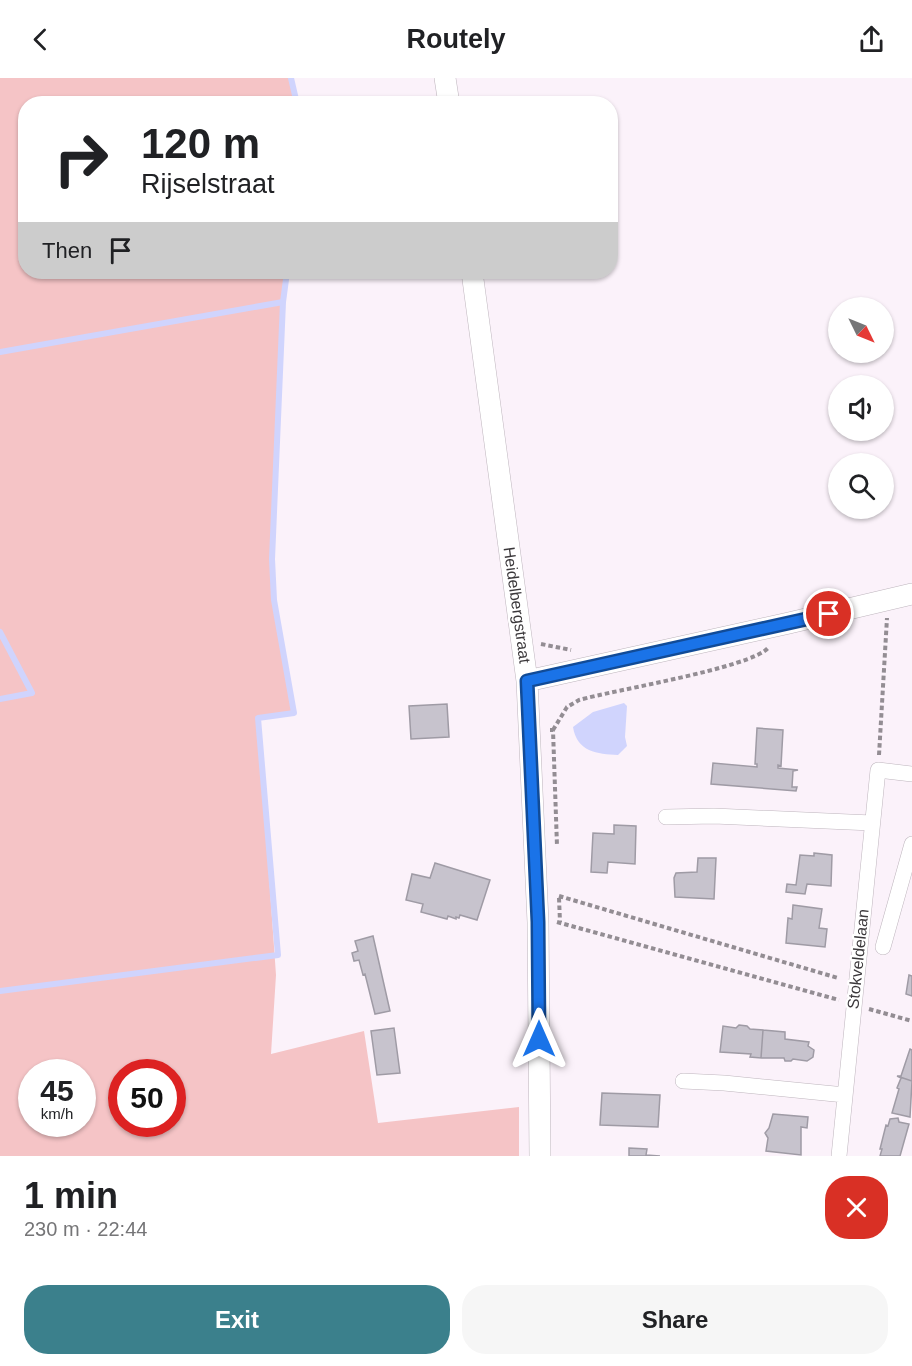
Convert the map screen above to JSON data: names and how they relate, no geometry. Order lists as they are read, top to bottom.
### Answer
{
  "streets": {
    "main road": ["Heidelbergstraat"],
    "street": ["Stokveldelaan"]
  },
  "north": "bottom right",
  "page": {
    "header": "Routely",
    "turn": ["120 m", "Rijselstraat"],
    "then": "Then",
    "speed": "45 km/h",
    "limit": "50",
    "heading": ["1 min", "230 m · 22:44"],
    "buttons": ["Exit", "Share"]
  }
}
